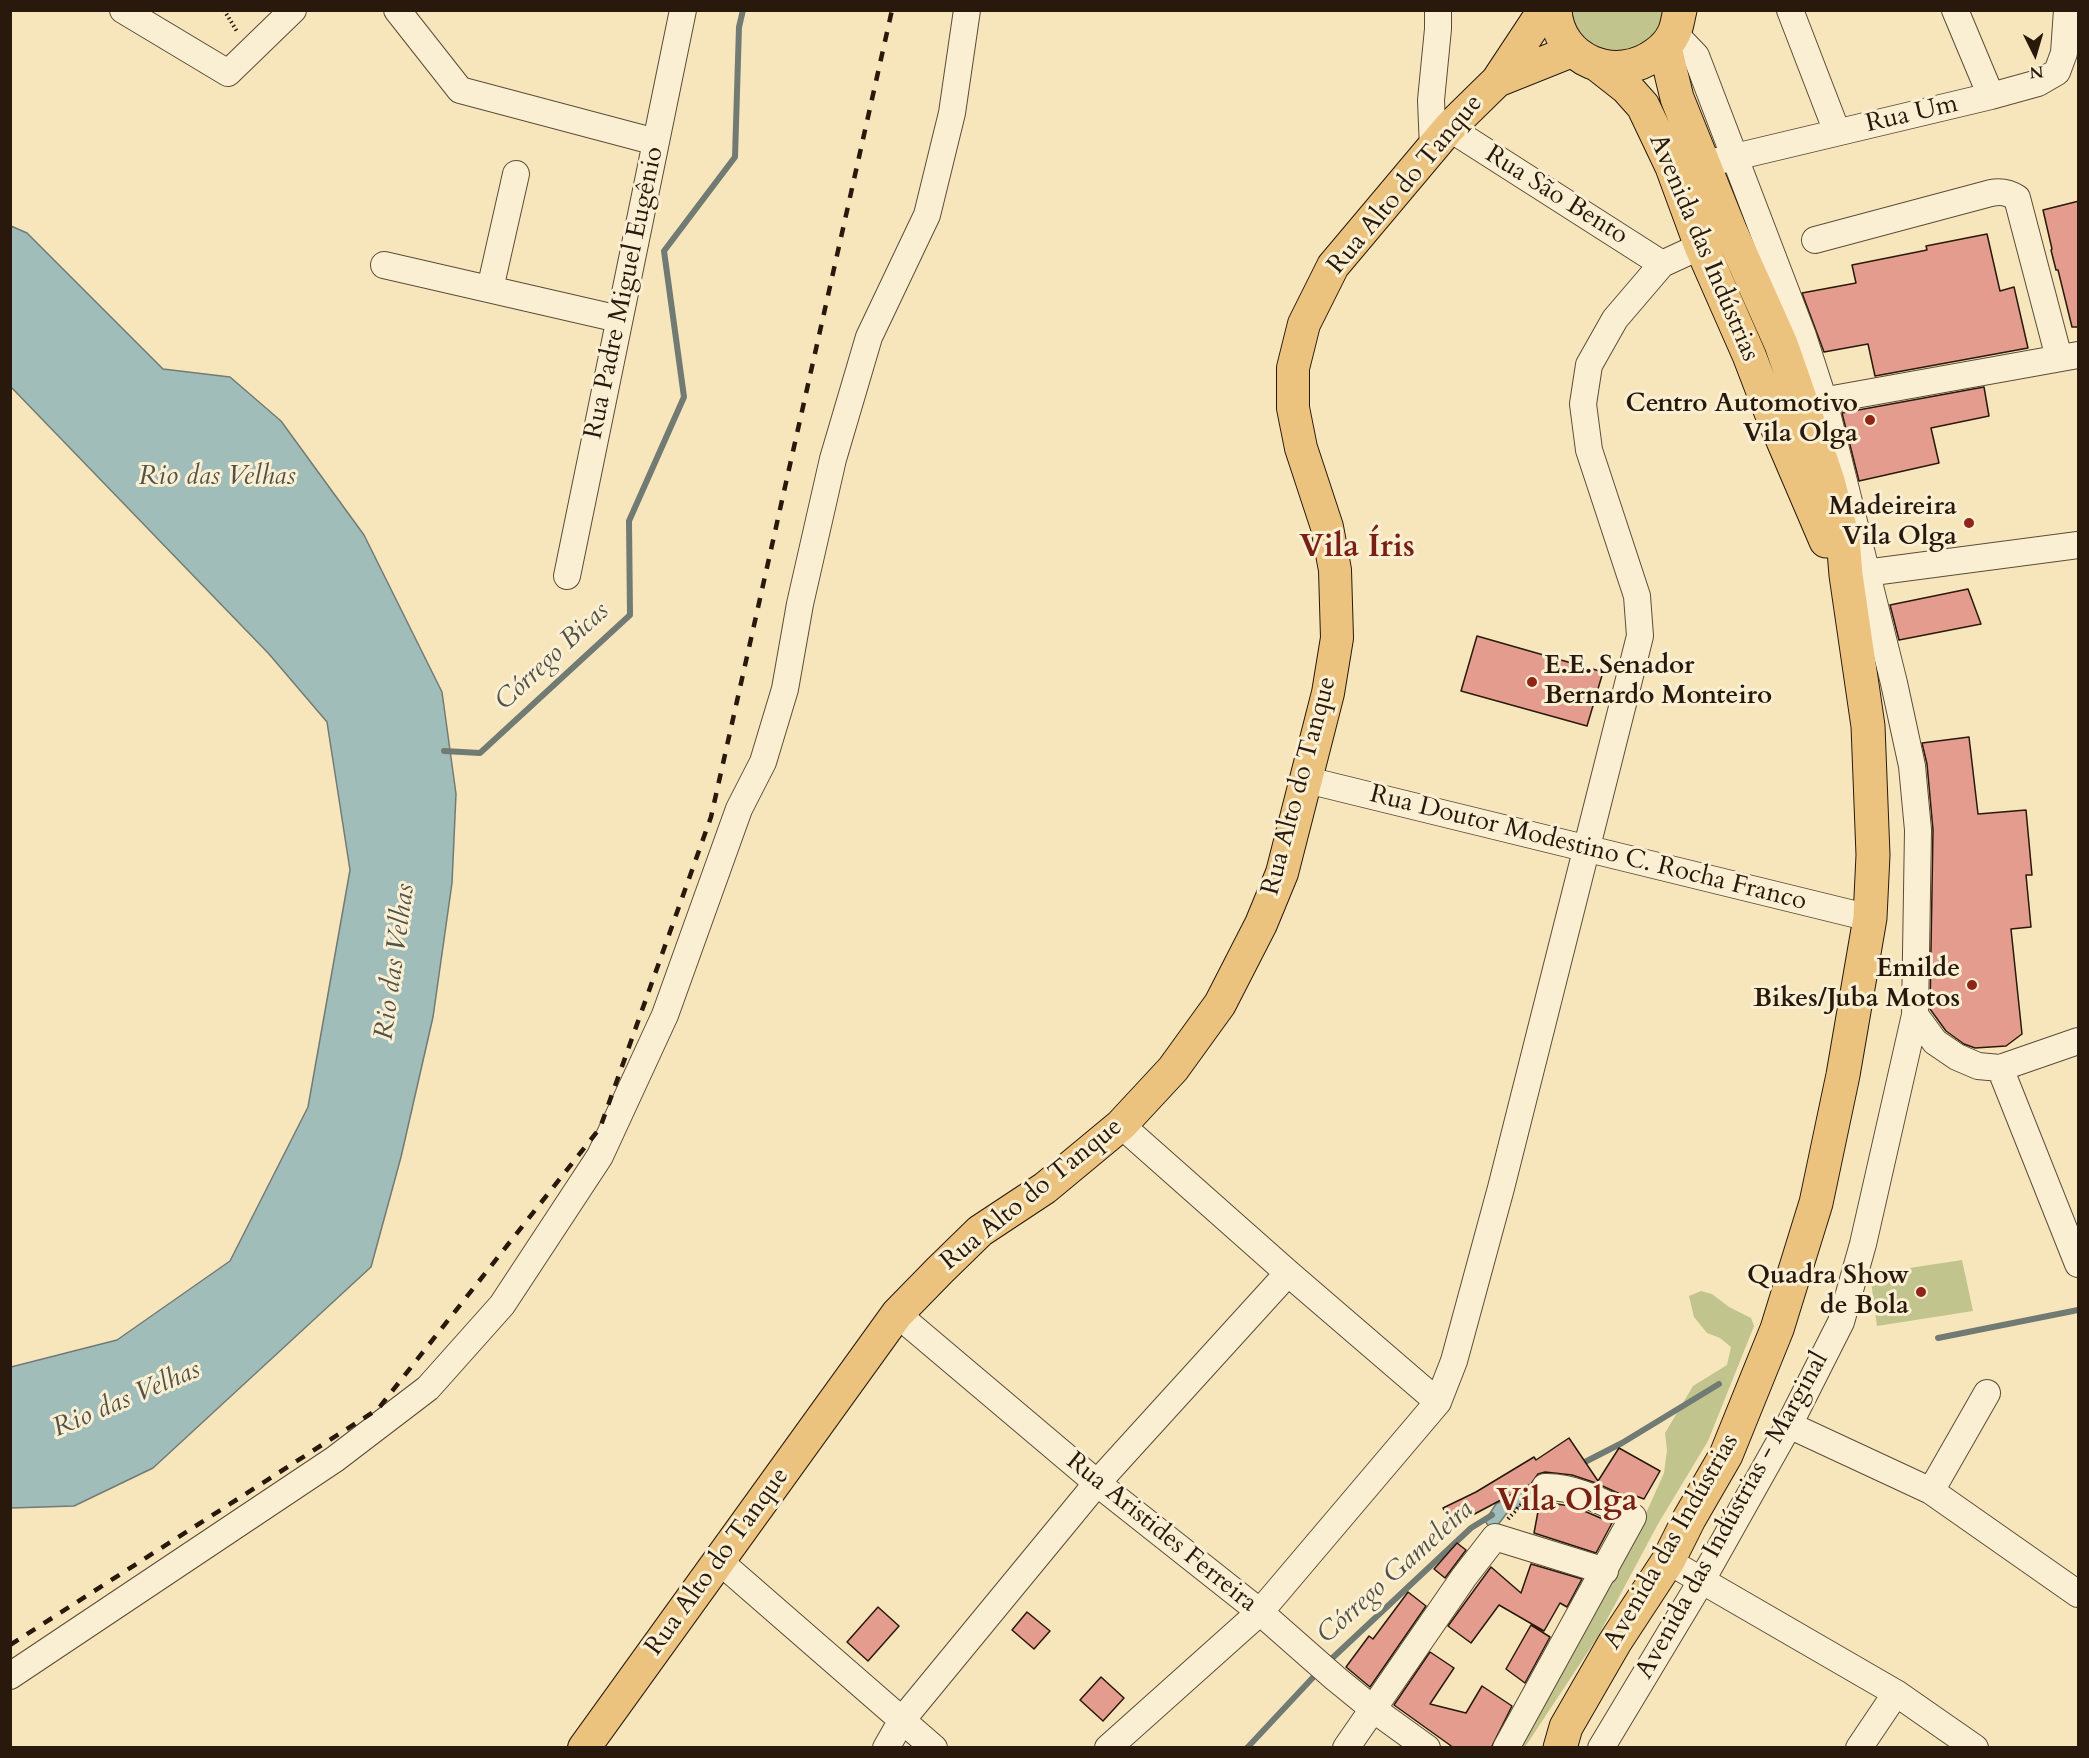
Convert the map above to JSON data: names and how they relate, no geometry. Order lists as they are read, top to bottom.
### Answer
{
  "streets": {
    "highway": ["Avenida das Indústrias"],
    "main road": ["Rua Alto do Tanque"],
    "street": [
      "Rua Um",
      "Rua São Bento",
      "Rua Padre Miguel Eugênio",
      "Rua Doutor Modestino C. Rocha Franco",
      "Avenida das Indústrias - Marginal",
      "Rua Aristides Ferreira"
    ]
  },
  "crossings": [
    ["Rua Um", "Avenida das Indústrias"],
    ["Rua Alto do Tanque", "Rua São Bento"],
    ["Rua Alto do Tanque", "Avenida das Indústrias"],
    ["Rua Alto do Tanque", "Rua Doutor Modestino C. Rocha Franco"],
    ["Rua Alto do Tanque", "Rua Aristides Ferreira"],
    ["Avenida das Indústrias", "Rua Doutor Modestino C. Rocha Franco"],
    ["Avenida das Indústrias", "Avenida das Indústrias - Marginal"]
  ],
  "districts": ["Vila Íris", "Vila Olga"],
  "water": ["Rio das Velhas", "Córrego Bicas", "Córrego Gameleira"],
  "places": [
    "Centro Automotivo Vila Olga",
    "Madeireira Vila Olga",
    "E.E. Senador Bernardo Monteiro",
    "Emilde Bikes/Juba Motos",
    "Quadra Show de Bola"
  ],
  "north": "bottom"
}
